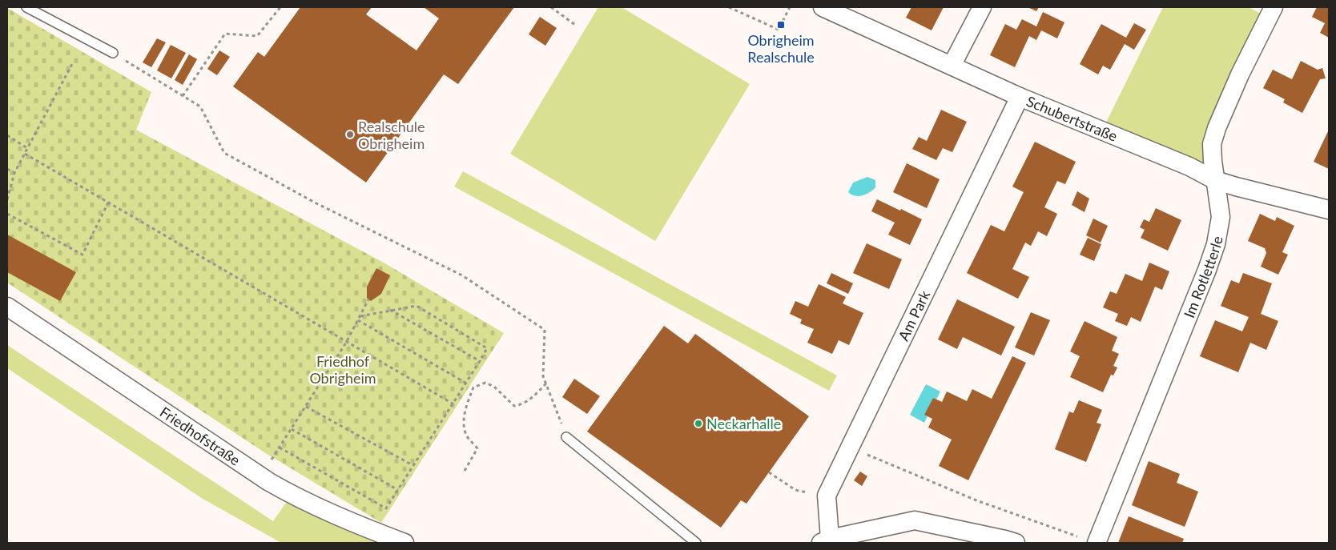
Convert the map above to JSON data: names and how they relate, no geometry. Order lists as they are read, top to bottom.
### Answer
{
  "streets": {
    "street": [
      "Schubertstraße",
      "Im Rotletterle",
      "Am Park",
      "Friedhofstraße"
    ]
  },
  "crossings": [
    ["Schubertstraße", "Im Rotletterle"],
    ["Schubertstraße", "Am Park"]
  ],
  "parks": ["Friedhof Obrigheim"],
  "places": {
    "transit": ["Obrigheim Realschule"],
    "other": ["Realschule Obrigheim", "Neckarhalle"]
  }
}
